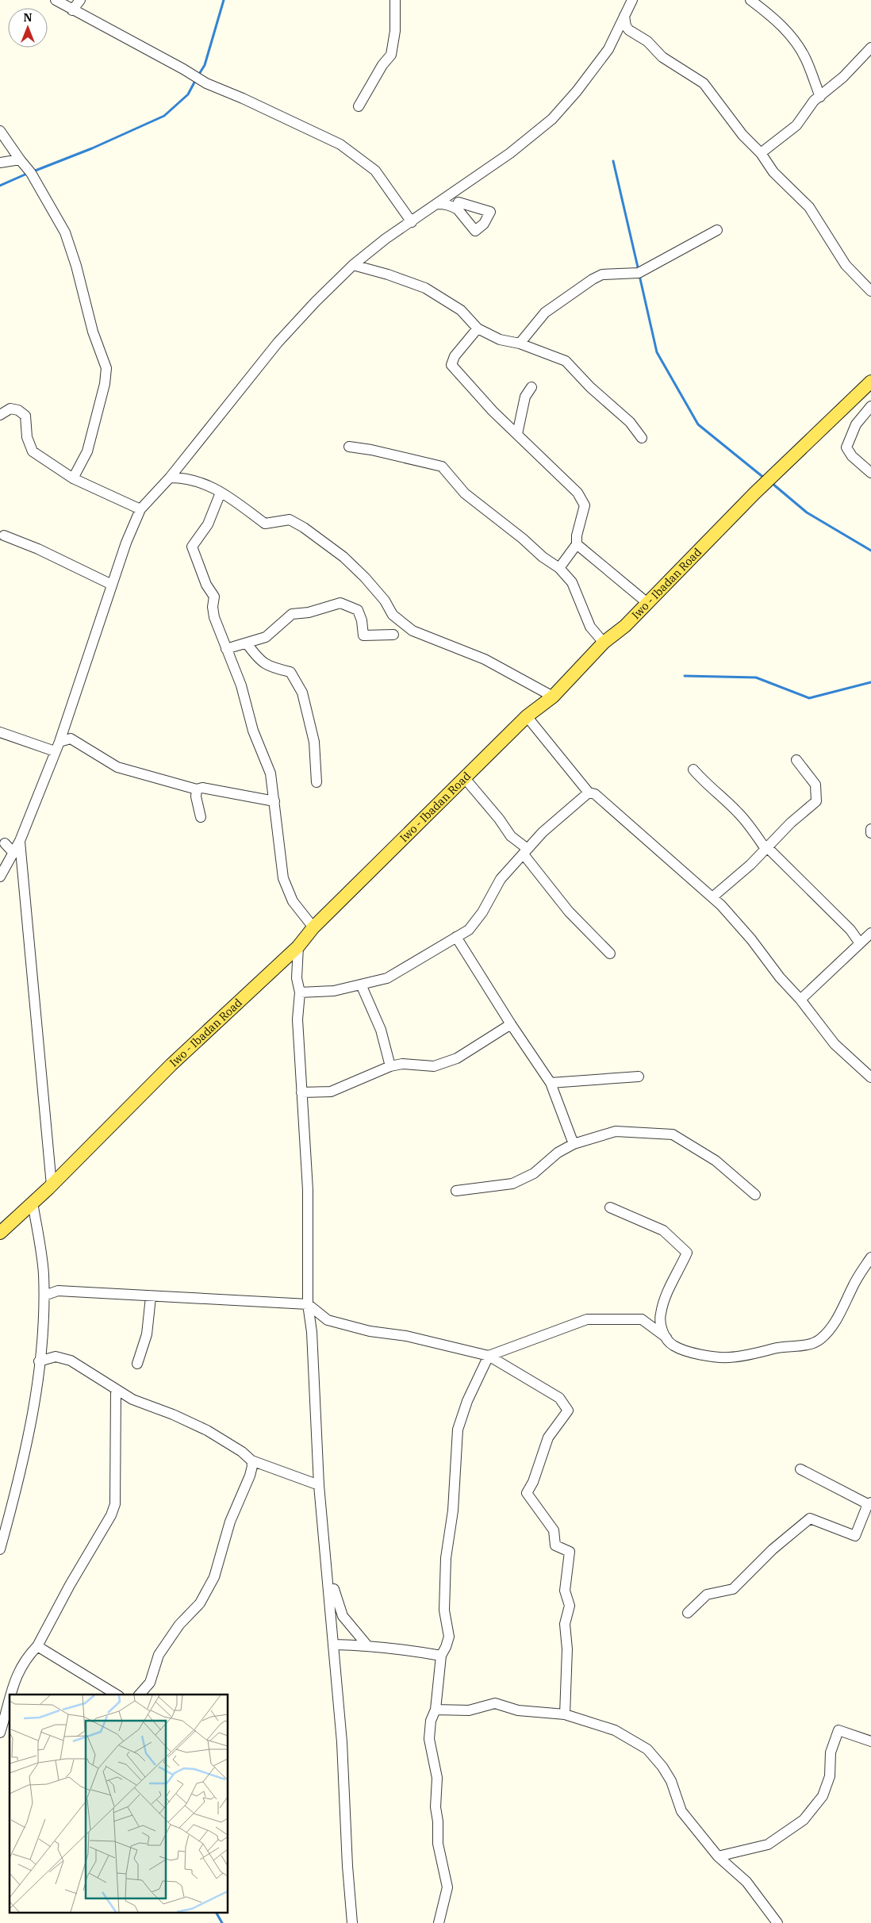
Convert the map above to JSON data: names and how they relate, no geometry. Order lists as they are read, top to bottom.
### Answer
{
  "streets": {
    "main road": ["Iwo - Ibadan Road"]
  },
  "north": "top"
}
